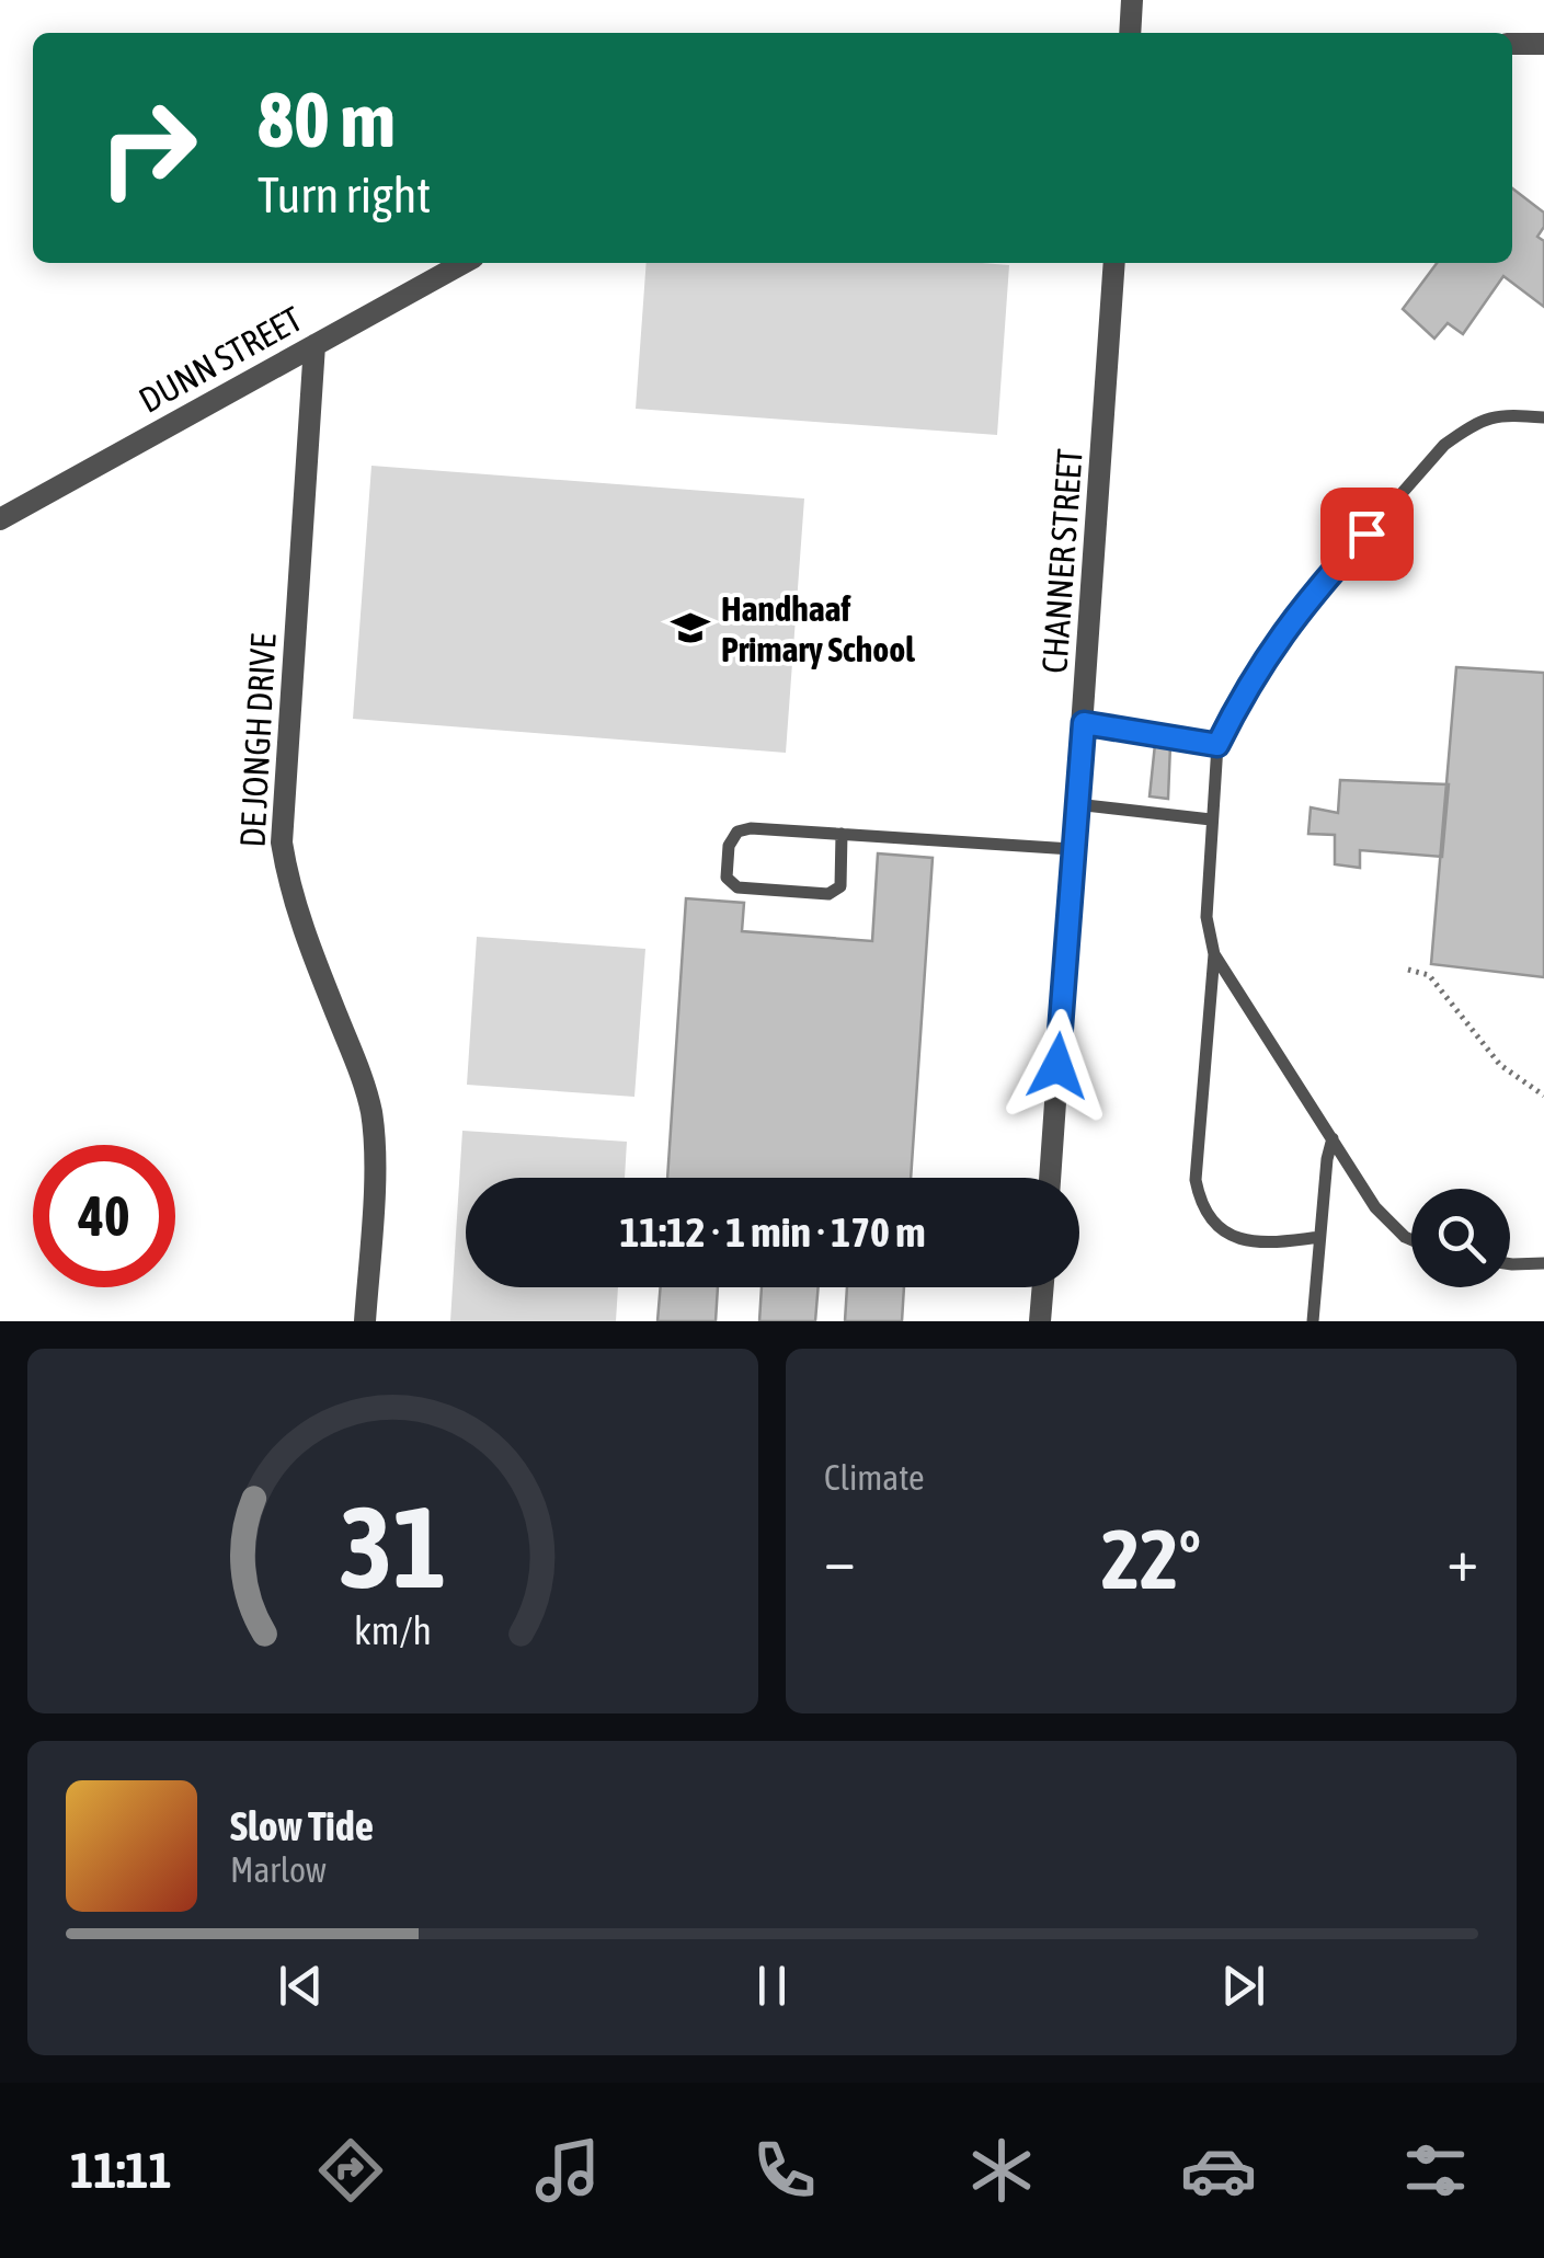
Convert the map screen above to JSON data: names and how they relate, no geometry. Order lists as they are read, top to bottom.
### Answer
{
  "streets": {
    "street": ["DUNN STREET", "CHANNER STREET", "DE JONGH DRIVE"]
  },
  "crossings": [
    ["DUNN STREET", "DE JONGH DRIVE"]
  ],
  "places": {
    "school or university": ["Handhaaf Primary School"]
  },
  "page": {
    "turn": ["80 m", "Turn right"],
    "limit": "40",
    "trip": "11:12 · 1 min · 170 m",
    "tile": "Climate",
    "heat": ["−", "22°", "+"],
    "song": ["Slow Tide", "Marlow"],
    "tabs": "11:11",
    "gauge": ["31", "km/h"]
  }
}
